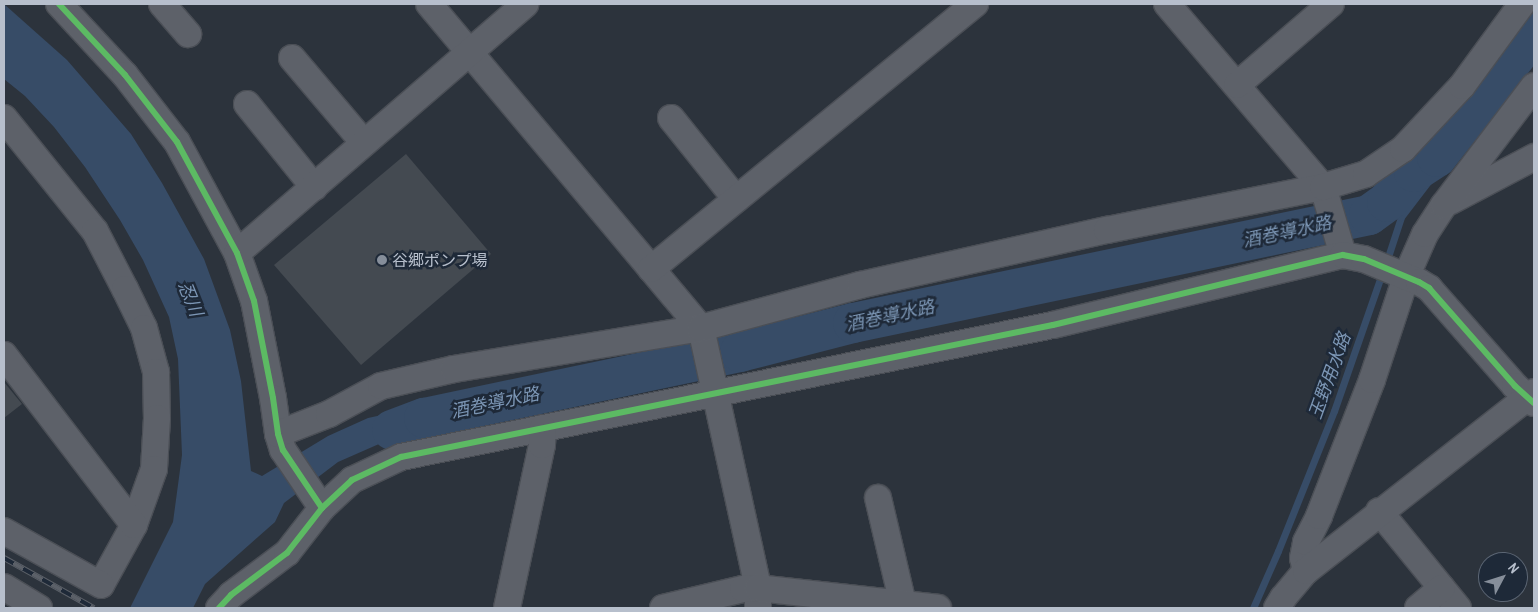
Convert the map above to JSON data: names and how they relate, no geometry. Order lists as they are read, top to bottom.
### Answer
{
  "water": ["酒巻導水路", "忍川", "玉野用水路"],
  "places": ["谷郷ポンプ場"],
  "north": "top right"
}
